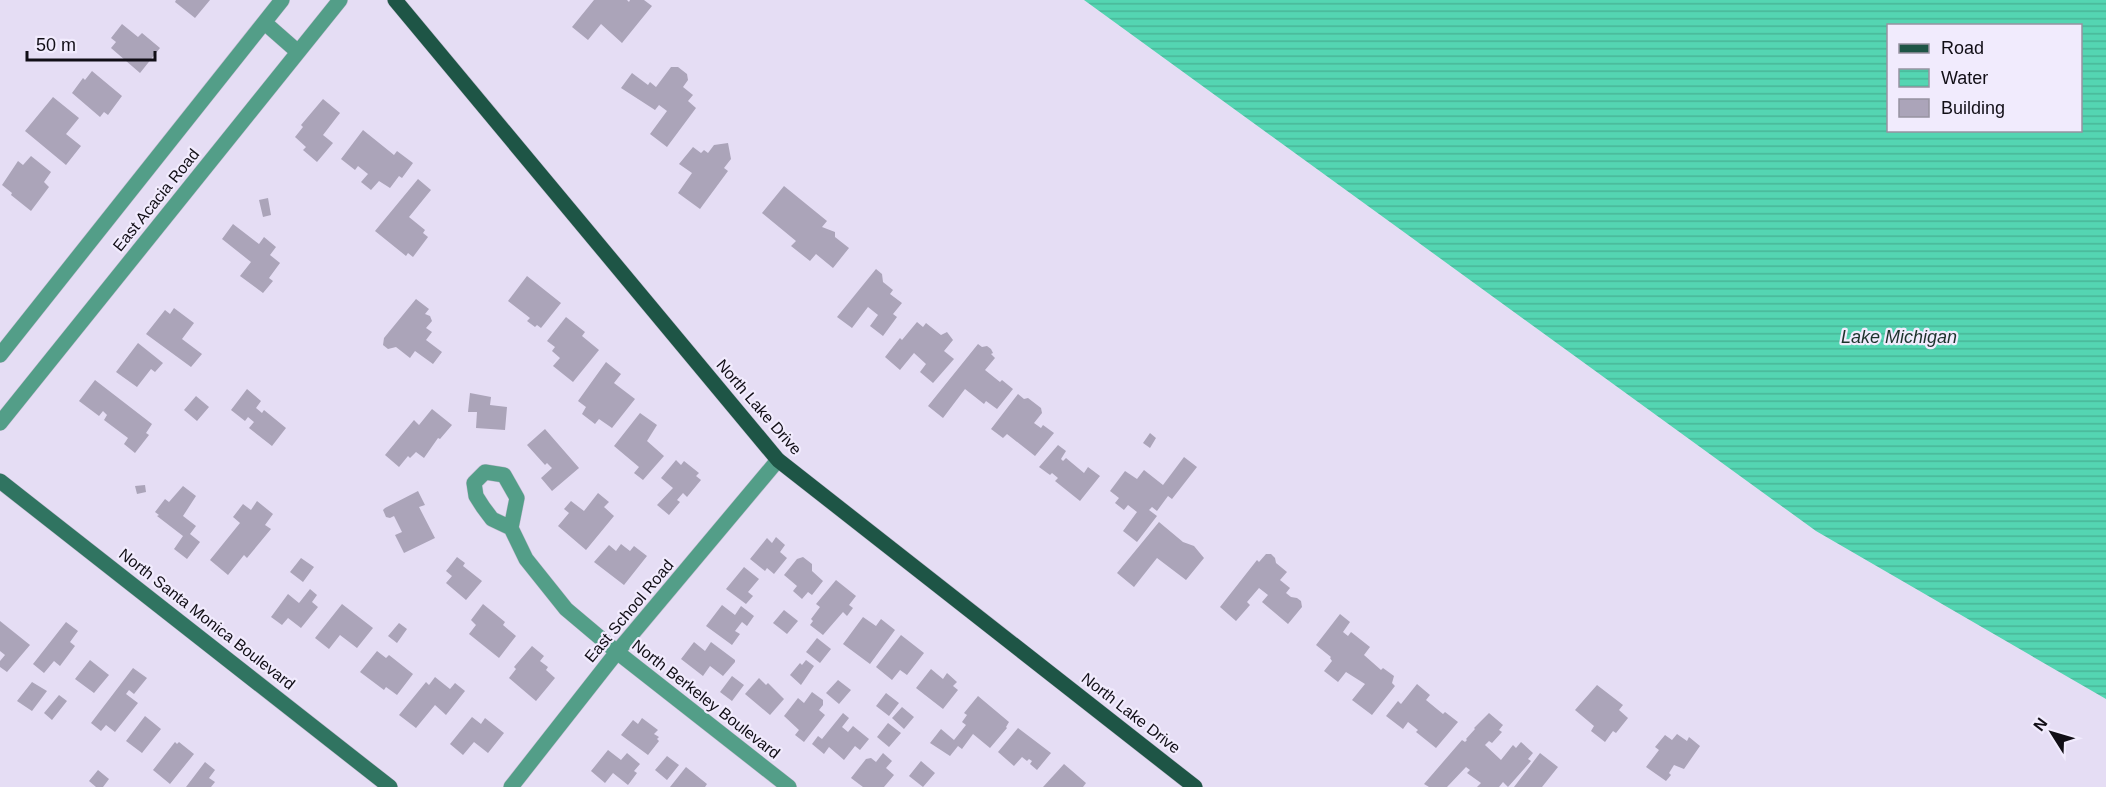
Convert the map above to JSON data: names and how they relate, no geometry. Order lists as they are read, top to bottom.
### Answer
{
  "streets": {
    "main road": ["North Lake Drive"],
    "street": [
      "East Acacia Road",
      "East School Road",
      "North Santa Monica Boulevard",
      "North Berkeley Boulevard"
    ]
  },
  "crossings": [
    ["North Lake Drive", "East School Road"],
    ["East School Road", "North Berkeley Boulevard"]
  ],
  "water": ["Lake Michigan"],
  "legend": ["Road", "Water", "Building"],
  "scale_bar": "50 m",
  "north": "top left"
}
